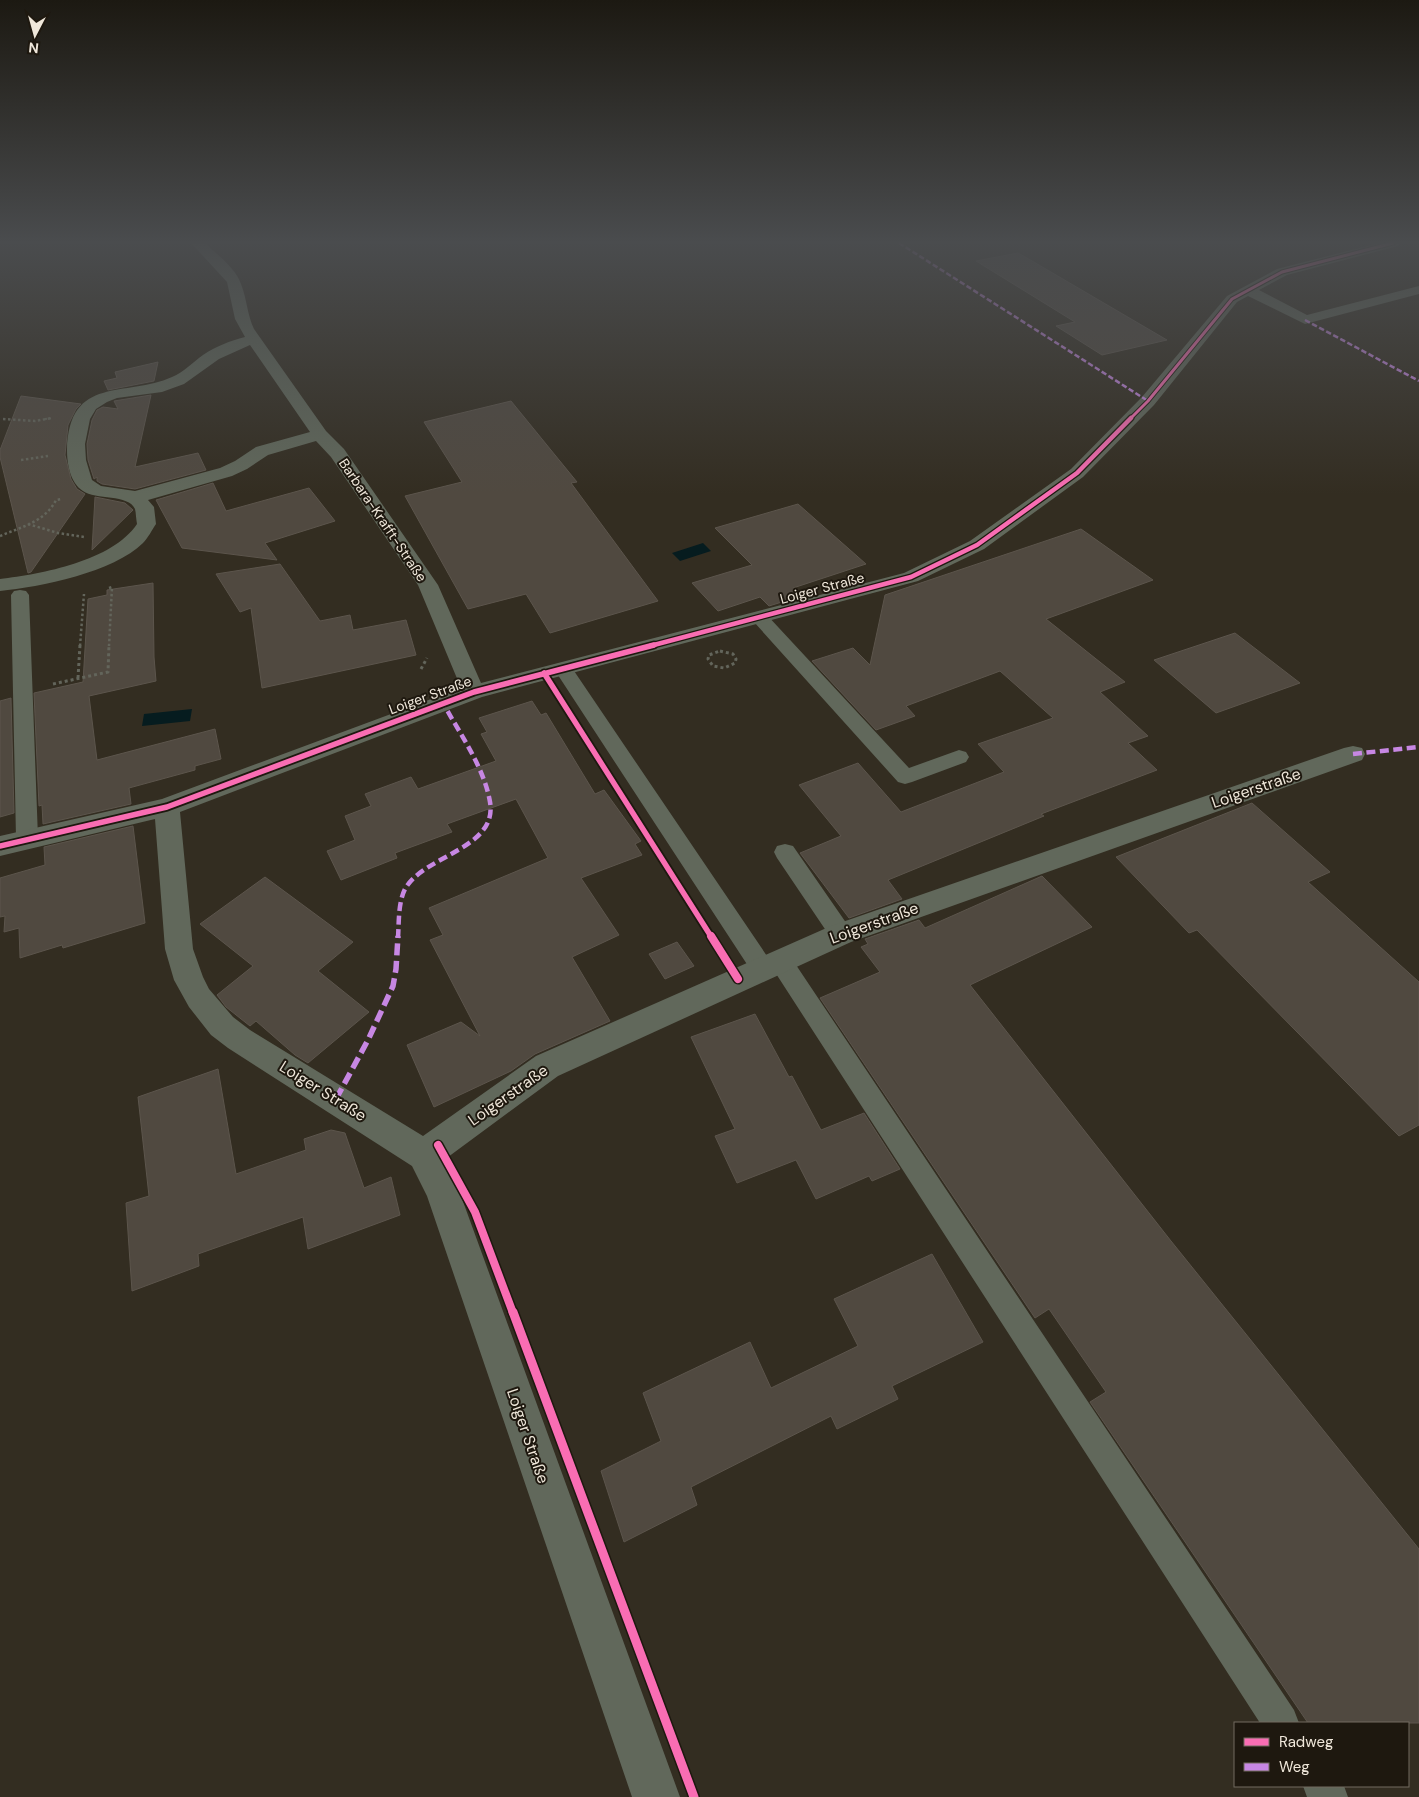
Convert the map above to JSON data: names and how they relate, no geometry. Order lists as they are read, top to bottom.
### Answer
{
  "streets": {
    "street": ["Barbara-Krafft-Straße", "Loiger Straße", "Loigerstraße"]
  },
  "crossings": [
    ["Barbara-Krafft-Straße", "Loiger Straße"],
    ["Loiger Straße", "Loigerstraße"]
  ],
  "legend": ["Radweg", "Weg"],
  "north": "bottom"
}
